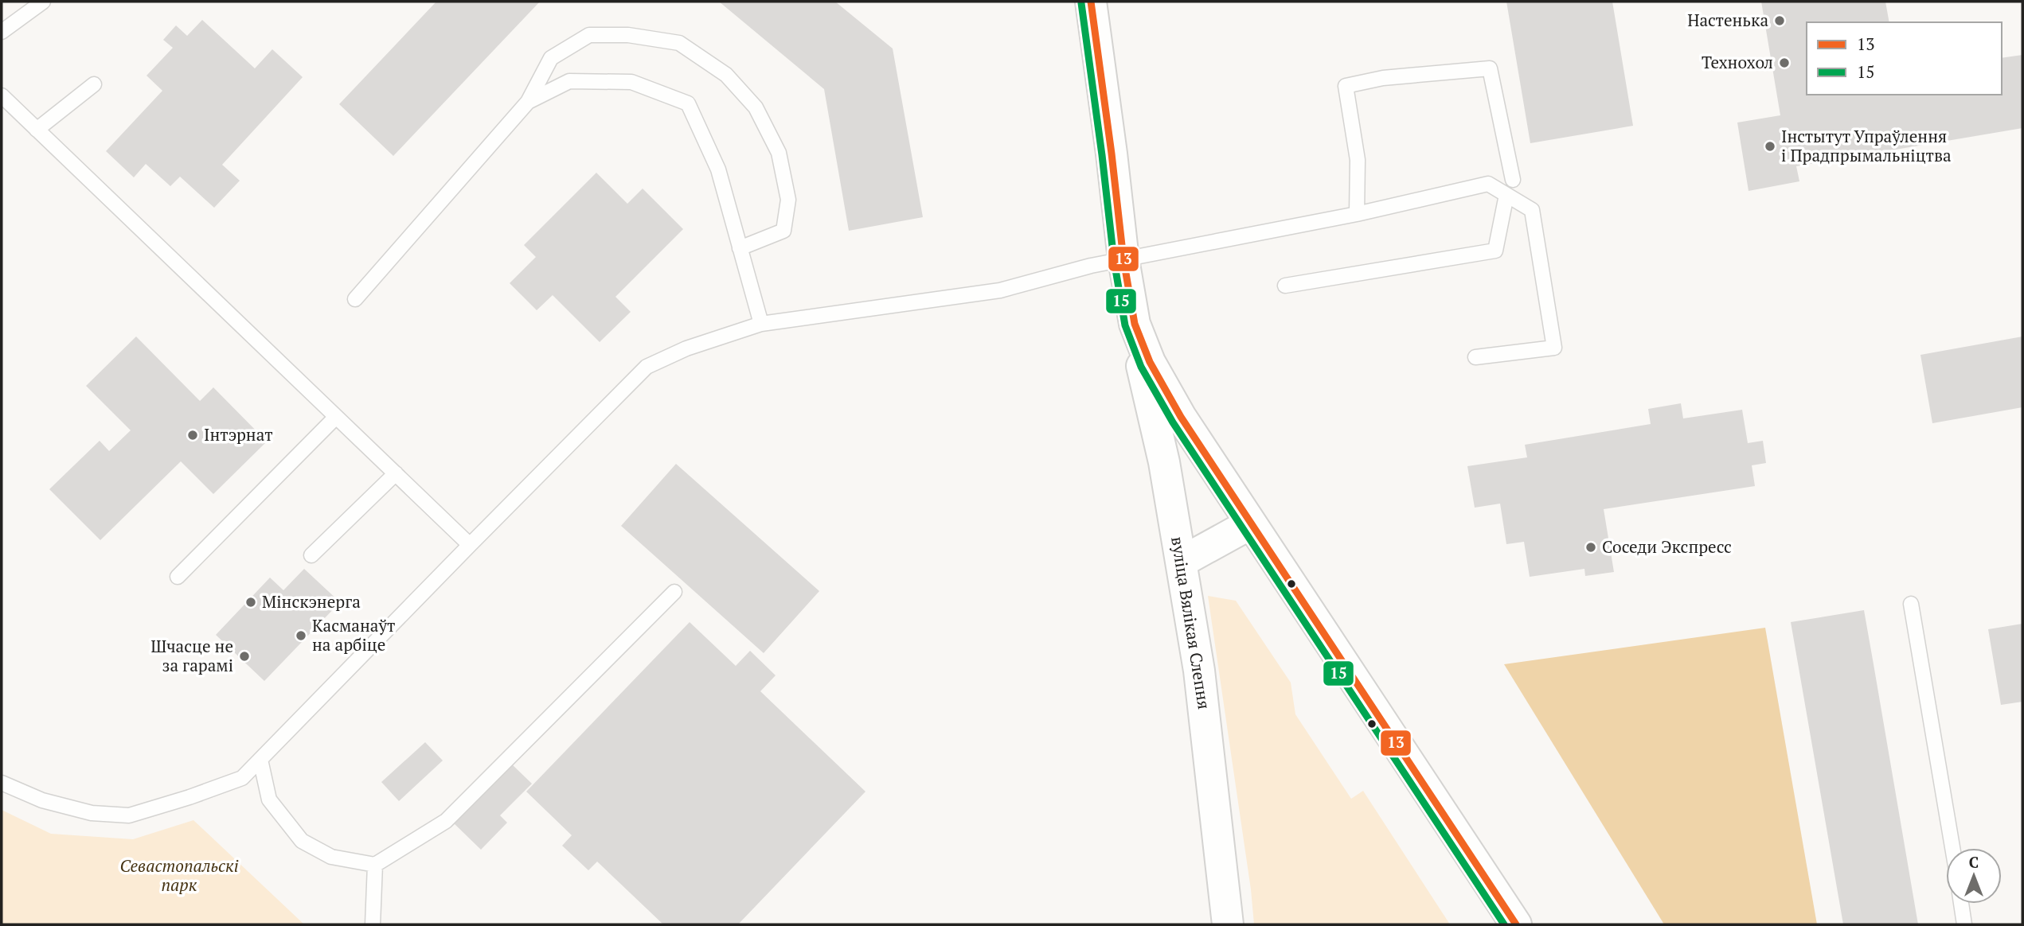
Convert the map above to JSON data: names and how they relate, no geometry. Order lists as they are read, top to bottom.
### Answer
{
  "streets": {
    "street": ["вуліца Вялікая Слепня"]
  },
  "parks": ["Севастопальскі парк"],
  "places": [
    "Настенька",
    "Технохол",
    "Інстытут Упраўлення і Прадпрымальніцтва",
    "Інтэрнат",
    "Соседи Экспресс",
    "Мінскэнерга",
    "Касманаўт на арбіце",
    "Шчасце не за гарамі"
  ],
  "lines": ["transit line 13", "transit line 15"],
  "legend": ["13", "15"],
  "north": "top"
}
